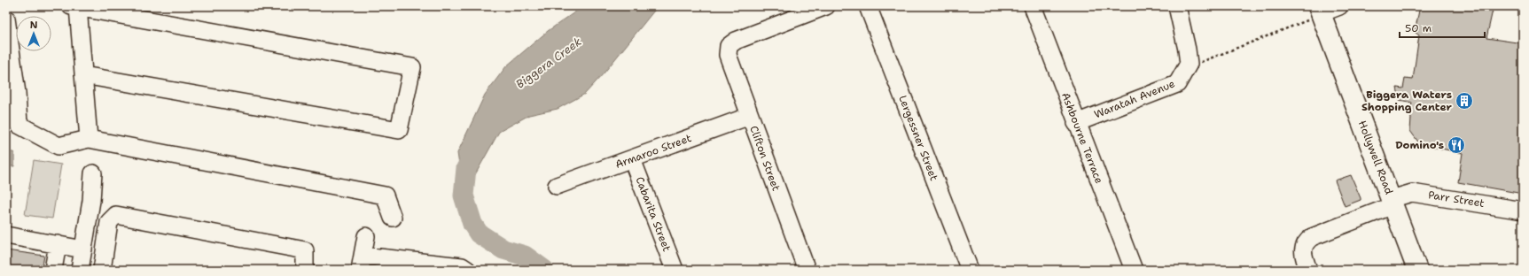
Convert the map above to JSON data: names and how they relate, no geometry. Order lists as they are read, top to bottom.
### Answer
{
  "streets": {
    "main road": ["Hollywell Road"],
    "street": [
      "Waratah Avenue",
      "Lergessner Street",
      "Ashbourne Terrace",
      "Armaroo Street",
      "Clifton Street",
      "Parr Street",
      "Cabarita Street"
    ]
  },
  "crossings": [
    ["Waratah Avenue", "Ashbourne Terrace"],
    ["Armaroo Street", "Clifton Street"],
    ["Armaroo Street", "Cabarita Street"],
    ["Hollywell Road", "Parr Street"]
  ],
  "water": ["Biggera Creek"],
  "places": {
    "building": ["Biggera Waters Shopping Center"],
    "restaurant": ["Domino's"]
  },
  "scale_bar": "50 m",
  "north": "top"
}
